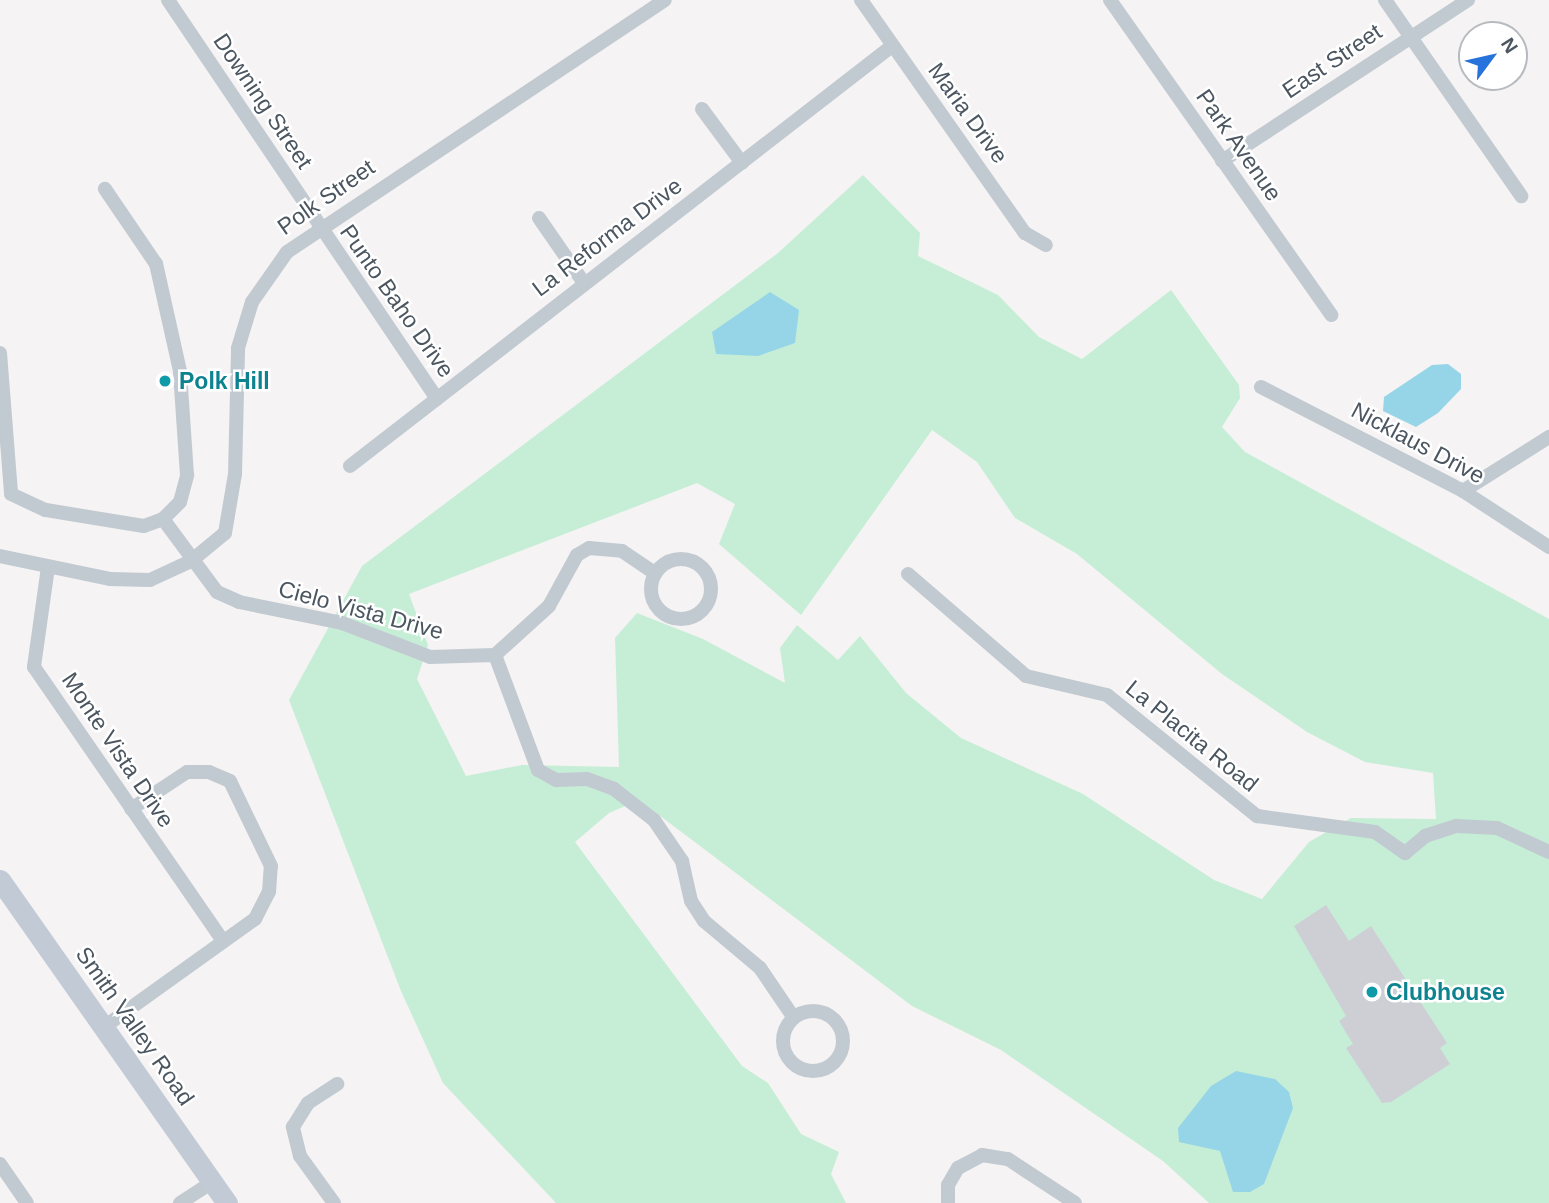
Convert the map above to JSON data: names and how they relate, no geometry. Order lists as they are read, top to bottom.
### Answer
{
  "streets": {
    "main road": ["Smith Valley Road"],
    "street": [
      "East Street",
      "Downing Street",
      "Maria Drive",
      "Park Avenue",
      "Polk Street",
      "La Reforma Drive",
      "Punto Baho Drive",
      "Nicklaus Drive",
      "Cielo Vista Drive",
      "La Placita Road",
      "Monte Vista Drive"
    ]
  },
  "crossings": [
    ["East Street", "Park Avenue"],
    ["Downing Street", "Polk Street"],
    ["Downing Street", "Punto Baho Drive"],
    ["Maria Drive", "La Reforma Drive"],
    ["Polk Street", "Punto Baho Drive"],
    ["Polk Street", "Cielo Vista Drive"],
    ["Polk Street", "Monte Vista Drive"],
    ["La Reforma Drive", "Punto Baho Drive"]
  ],
  "places": ["Polk Hill", "Clubhouse"],
  "north": "top right"
}
